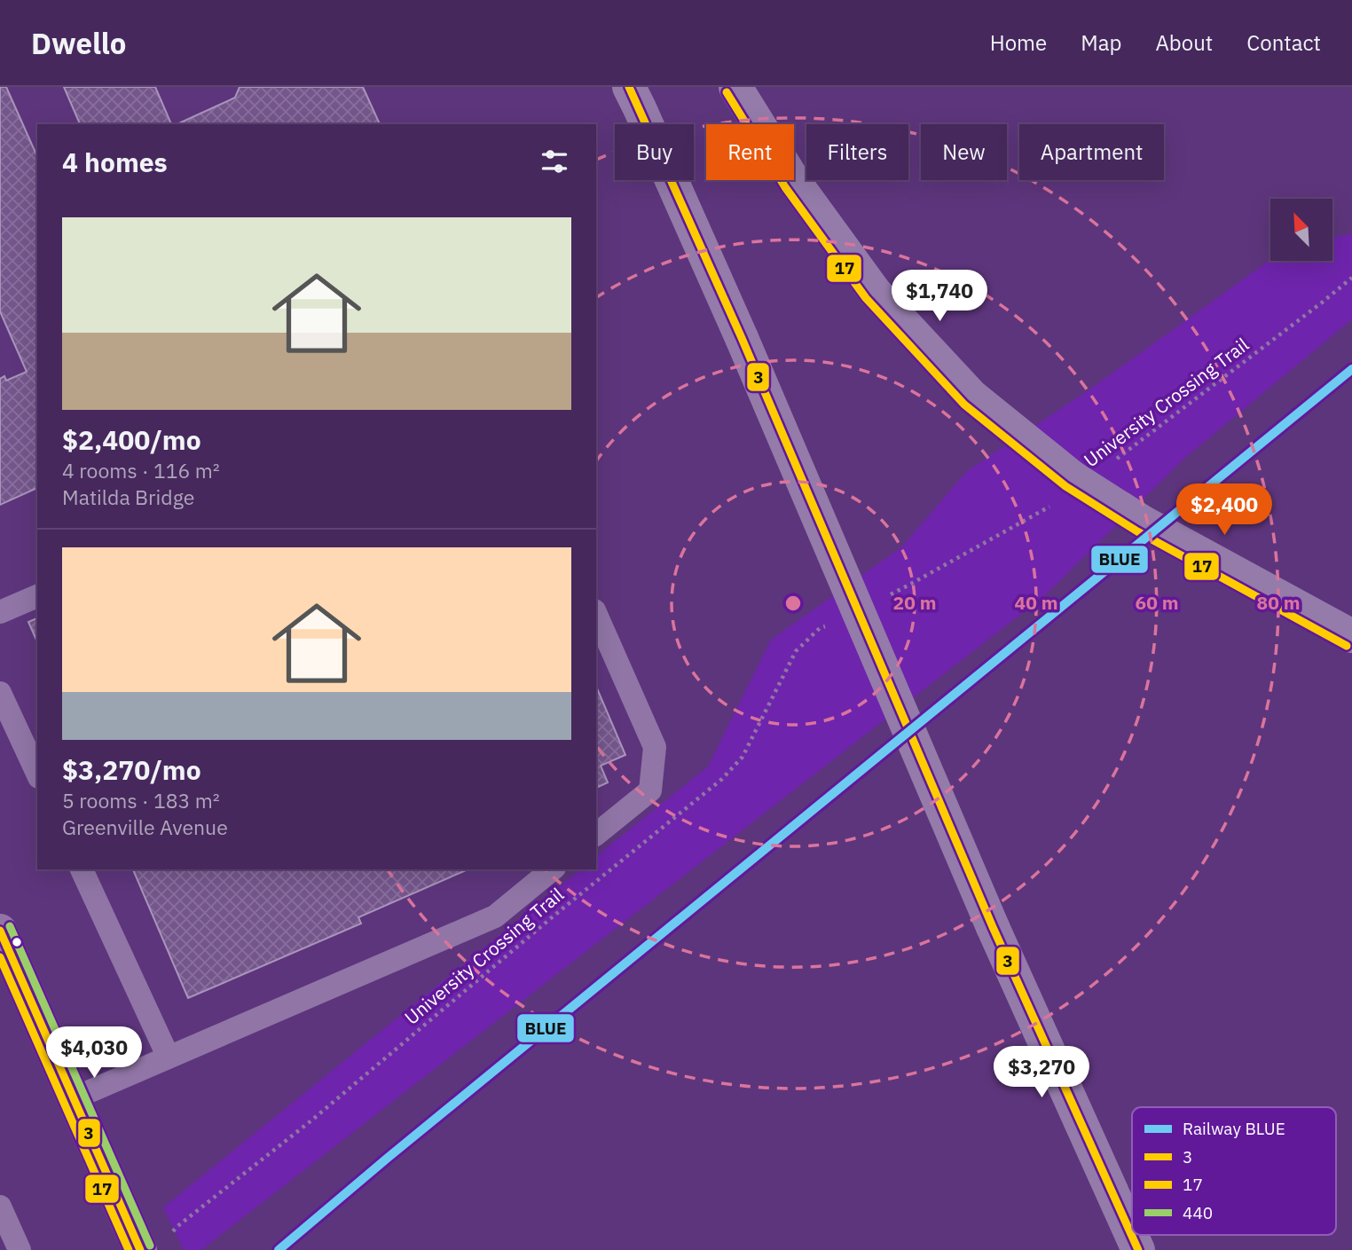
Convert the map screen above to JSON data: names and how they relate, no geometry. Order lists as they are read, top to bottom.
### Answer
{
  "streets": {
    "path": ["University Crossing Trail"]
  },
  "lines": [
    "transit line 3",
    "transit line 17",
    "rail line BLUE",
    "transit line 440"
  ],
  "legend": [
    "Railway BLUE",
    "3",
    "17",
    "440"
  ],
  "north": "top left",
  "page": {
    "header": "Dwello",
    "nav": [
      "Home",
      "Map",
      "About",
      "Contact"
    ],
    "chip": [
      "Buy",
      "Rent",
      "Filters",
      "New",
      "Apartment"
    ],
    "heading": "4 homes",
    "list": [
      {
        "name": "$2,400/mo",
        "note": "4 rooms · 116 m² · Matilda Bridge"
      },
      {
        "name": "$3,270/mo",
        "note": "5 rooms · 183 m² · Greenville Avenue"
      }
    ],
    "price": [
      "$1,740",
      "$2,400",
      "$4,030",
      "$3,270"
    ]
  },
  "rings": [
    "20 m",
    "40 m",
    "60 m",
    "80 m"
  ]
}
